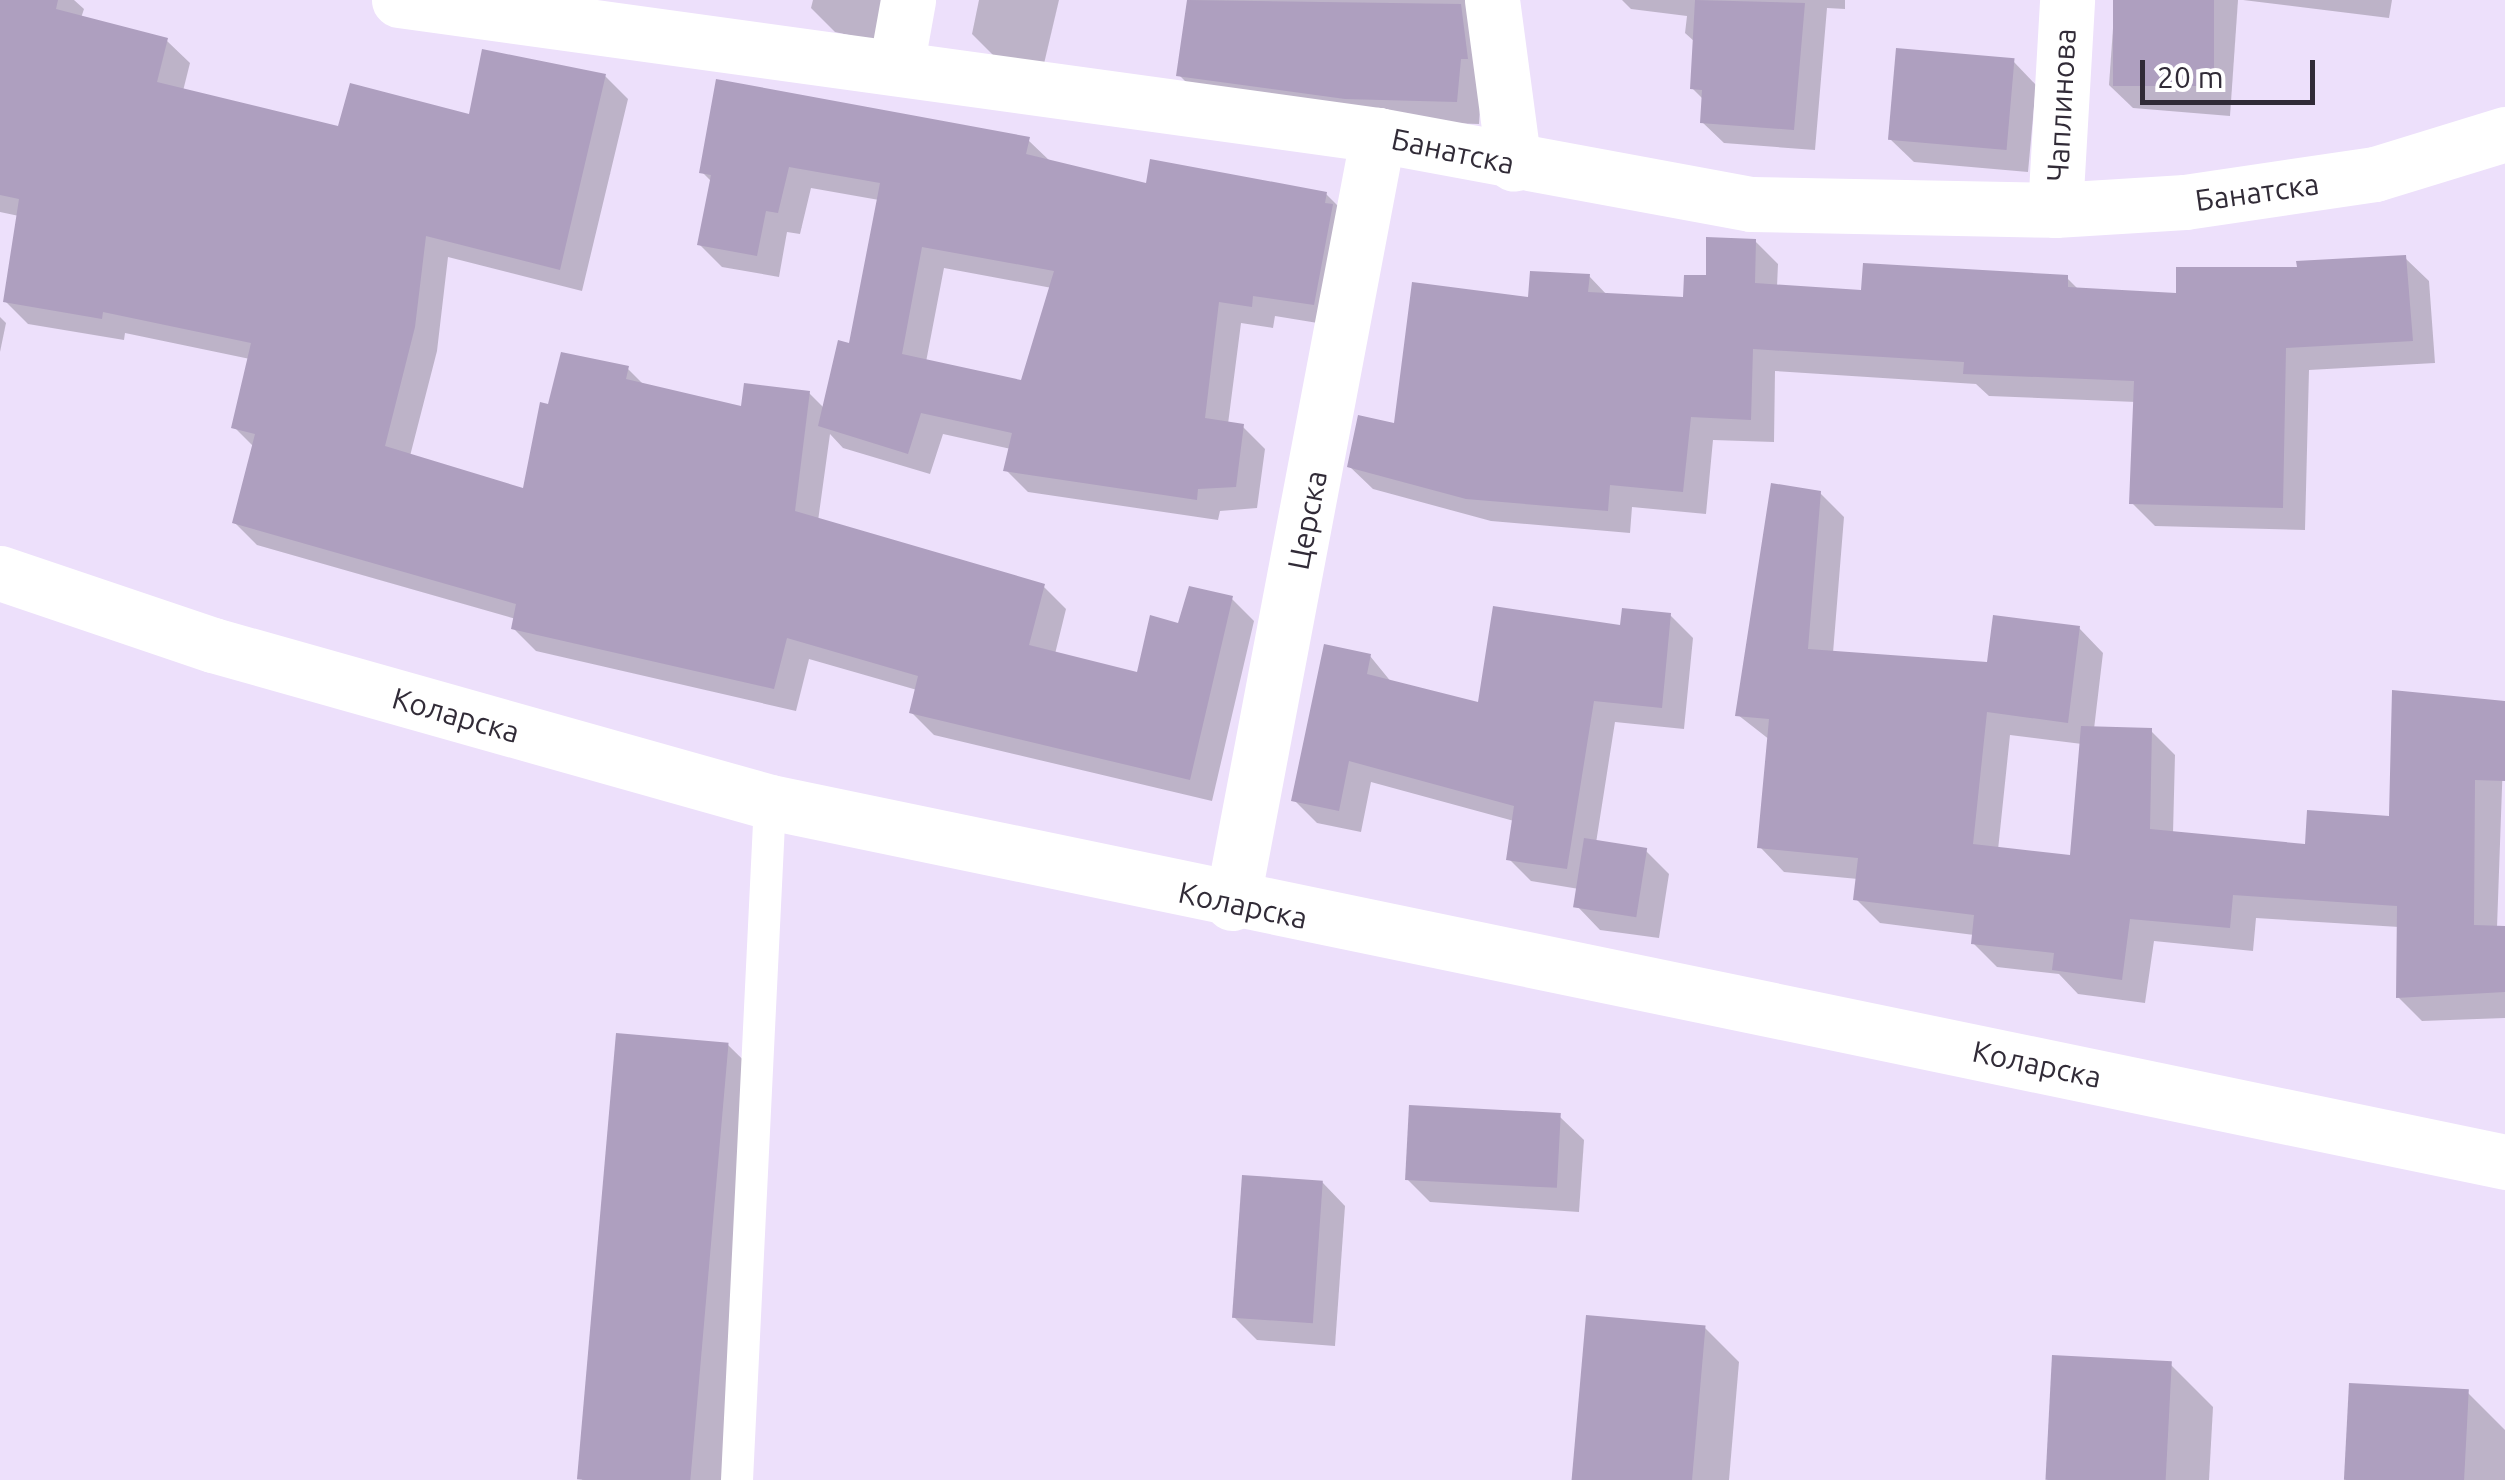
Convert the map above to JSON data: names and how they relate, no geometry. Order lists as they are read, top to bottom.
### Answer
{
  "streets": {
    "street": [
      "Чаплинова",
      "Банатска",
      "Церска",
      "Коларска"
    ]
  },
  "crossings": [
    ["Чаплинова", "Банатска"],
    ["Банатска", "Церска"],
    ["Церска", "Коларска"]
  ],
  "scale_bar": "20 m"
}
